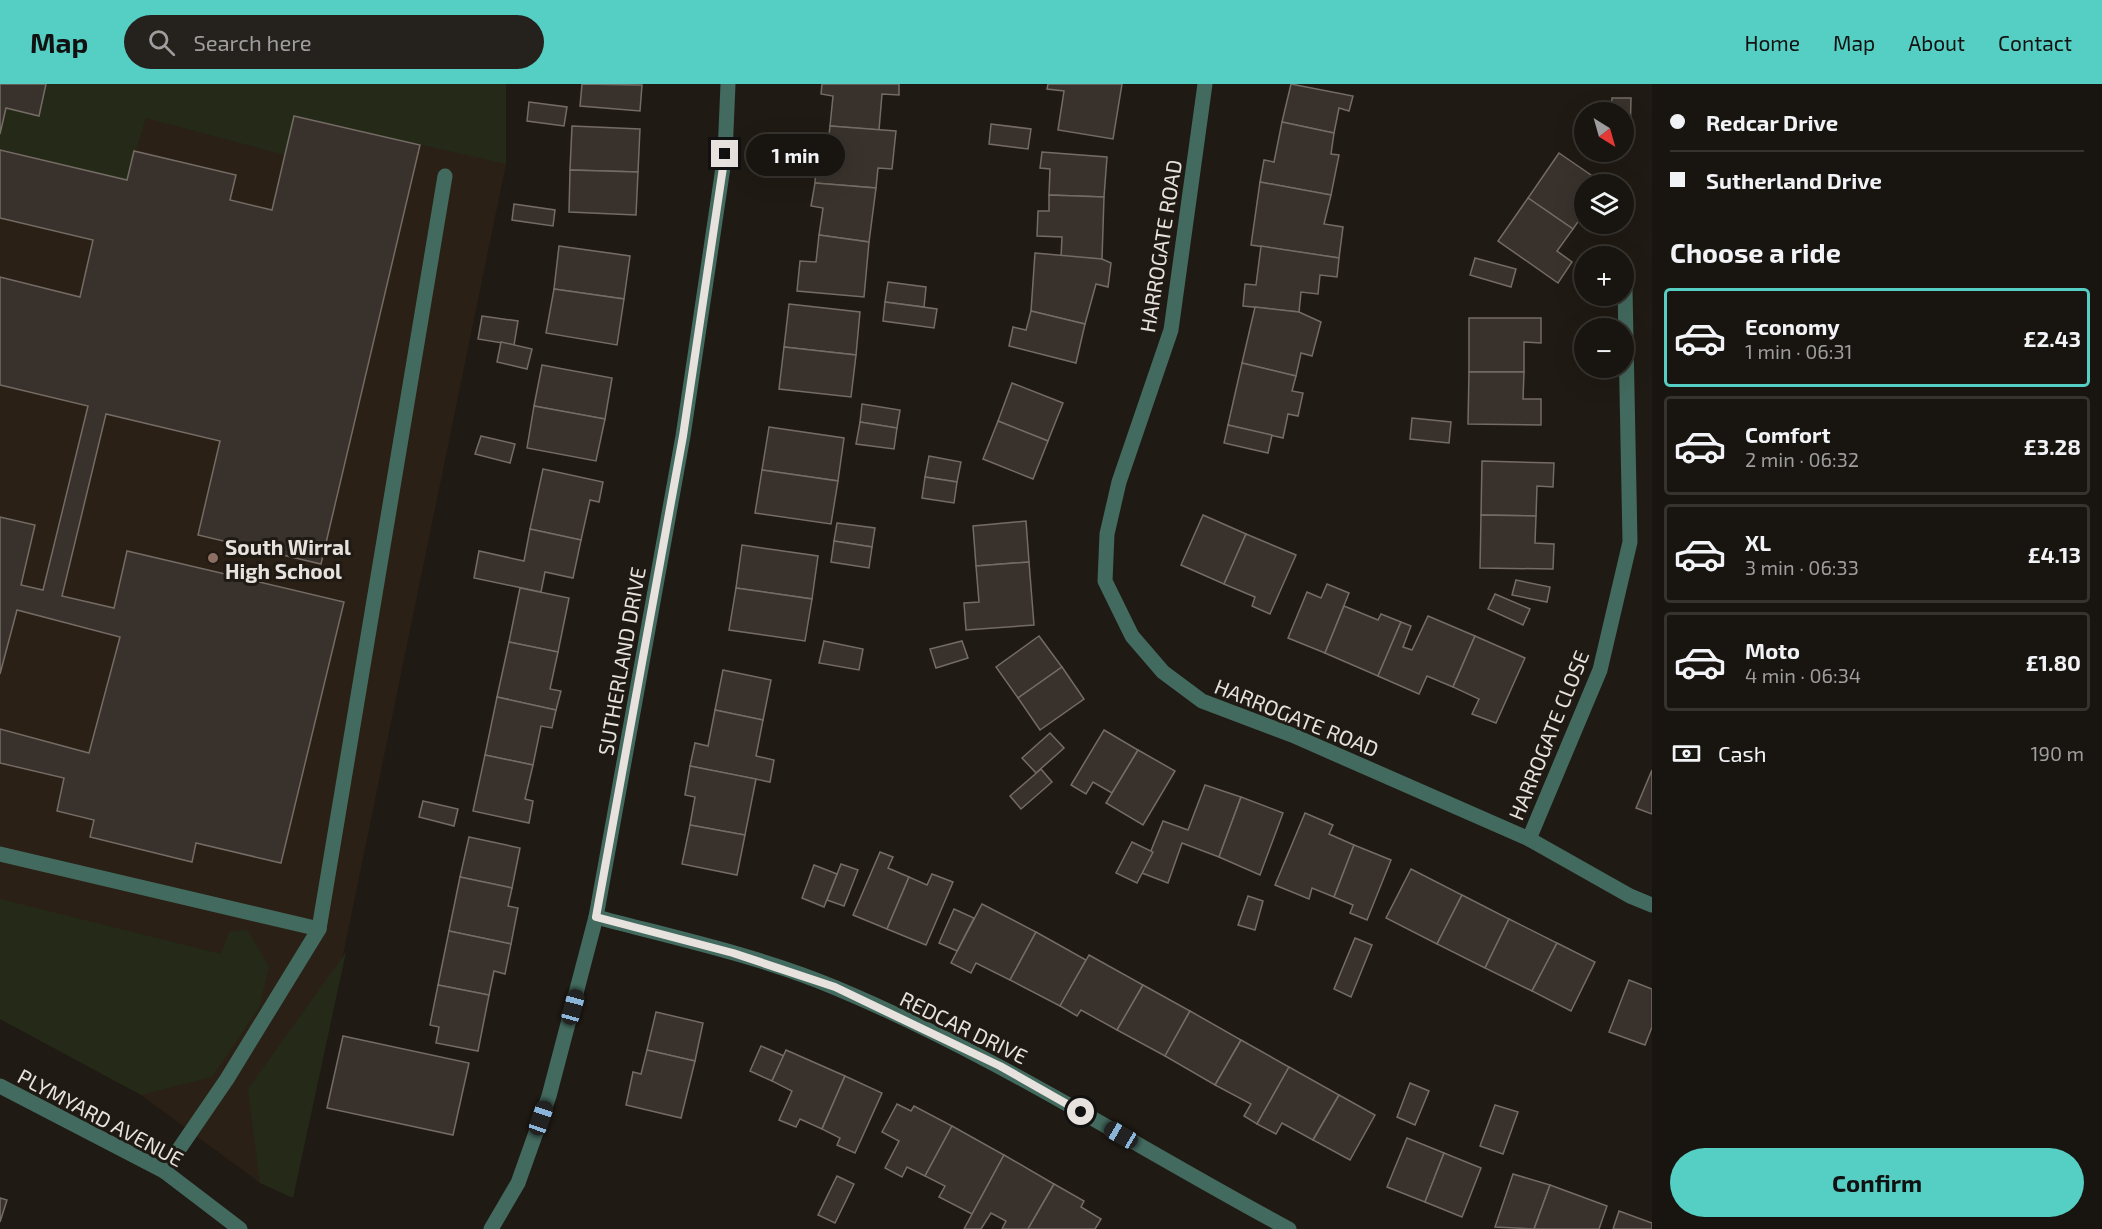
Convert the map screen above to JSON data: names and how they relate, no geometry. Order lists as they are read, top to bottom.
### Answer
{
  "streets": {
    "street": [
      "HARROGATE ROAD",
      "SUTHERLAND DRIVE",
      "HARROGATE CLOSE",
      "REDCAR DRIVE",
      "PLYMYARD AVENUE"
    ]
  },
  "crossings": [
    ["HARROGATE ROAD", "HARROGATE CLOSE"],
    ["SUTHERLAND DRIVE", "REDCAR DRIVE"]
  ],
  "places": ["South Wirral High School"],
  "north": "bottom right",
  "page": {
    "header": "Map",
    "search": "Search here",
    "nav": [
      "Home",
      "Map",
      "About",
      "Contact"
    ],
    "banner": ["Redcar Drive", "Sutherland Drive"],
    "map_buttons": ["+", "−"],
    "bubble": "1 min",
    "heading": "Choose a ride",
    "list": [
      {
        "name": "Economy",
        "note": "1 min · 06:31",
        "value": "£2.43"
      },
      {
        "name": "Comfort",
        "note": "2 min · 06:32",
        "value": "£3.28"
      },
      {
        "name": "XL",
        "note": "3 min · 06:33",
        "value": "£4.13"
      },
      {
        "name": "Moto",
        "note": "4 min · 06:34",
        "value": "£1.80"
      }
    ],
    "pay": ["Cash", "190 m"],
    "buttons": "Confirm"
  }
}
